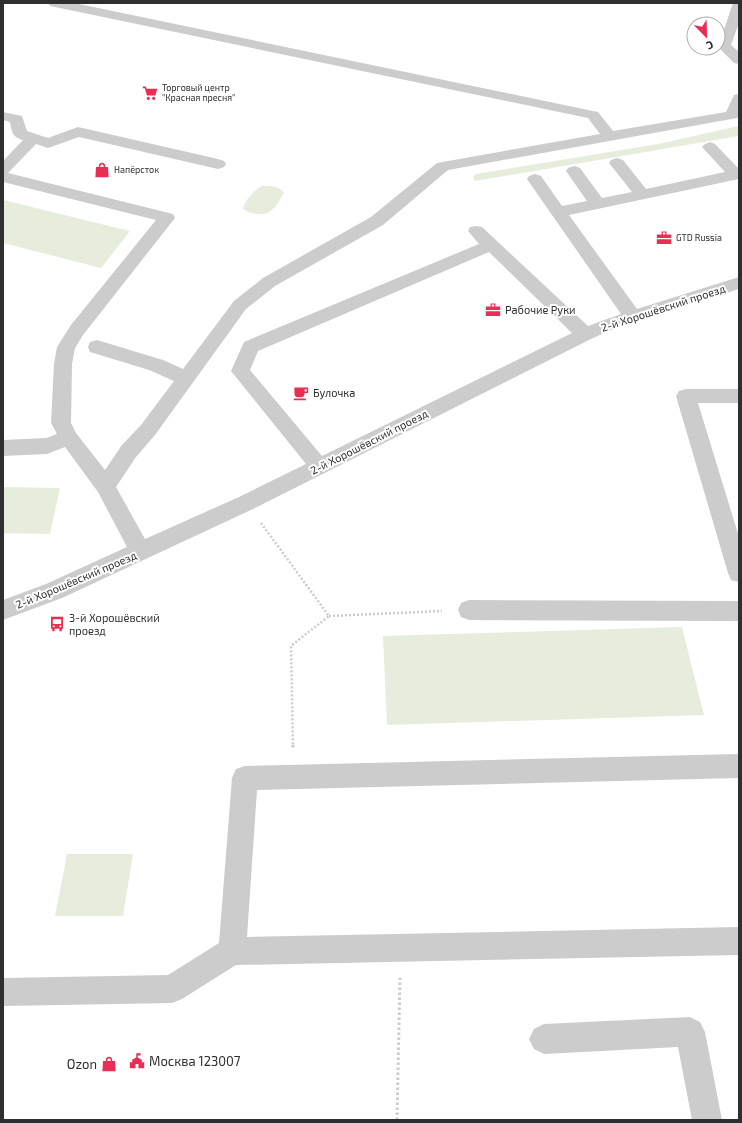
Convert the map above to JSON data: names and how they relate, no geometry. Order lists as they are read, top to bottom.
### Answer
{
  "streets": {
    "street": ["2-й Хорошёвский проезд"]
  },
  "places": {
    "supermarket": ["Торговый центр \"Красная пресня\""],
    "shop": ["Напёрсток", "Ozon"],
    "office": ["GTD Russia", "Рабочие Руки"],
    "cafe": ["Булочка"],
    "bus stop": ["3-й Хорошёвский проезд"],
    "public building": ["Москва 123007"]
  },
  "north": "bottom right"
}
